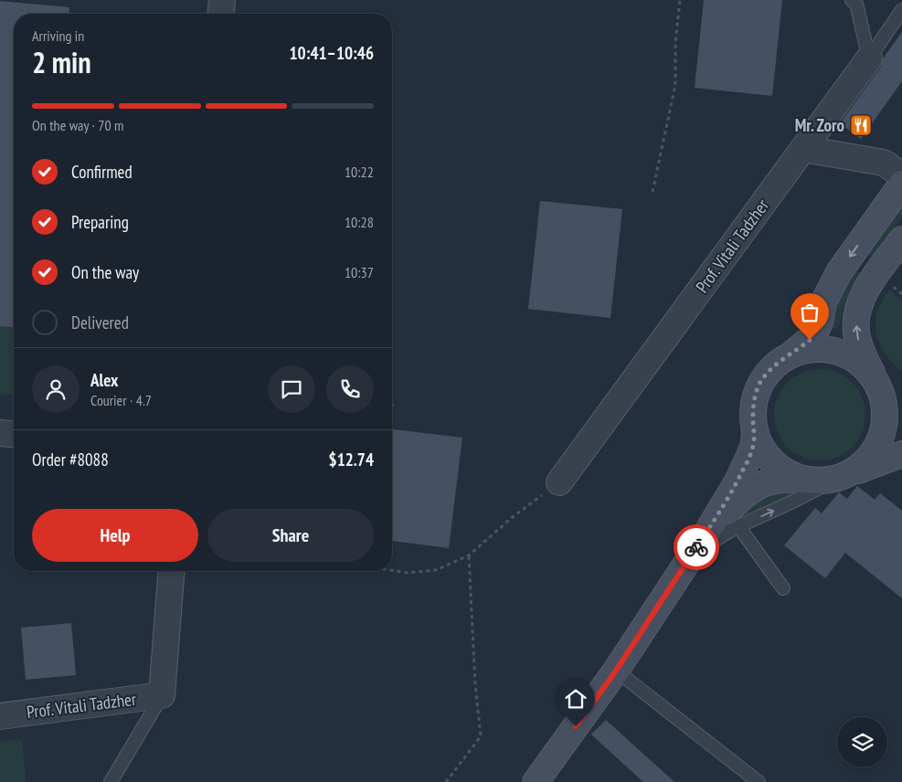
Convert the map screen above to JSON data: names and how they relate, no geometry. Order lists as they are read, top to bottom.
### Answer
{
  "streets": {
    "street": ["Prof. Vitali Tadzher"]
  },
  "places": {
    "restaurant": ["Mr. Zoro"]
  },
  "page": {
    "heading": ["2 min", "Arriving in", "10:41–10:46"],
    "panel": [
      "Alex",
      "Courier · 4.7",
      "Order #8088",
      "$12.74"
    ],
    "bar": "On the way · 70 m",
    "list": [
      ["Confirmed", "10:22"],
      ["Preparing", "10:28"],
      ["On the way", "10:37"],
      "Delivered"
    ],
    "buttons": ["Help", "Share"]
  }
}
